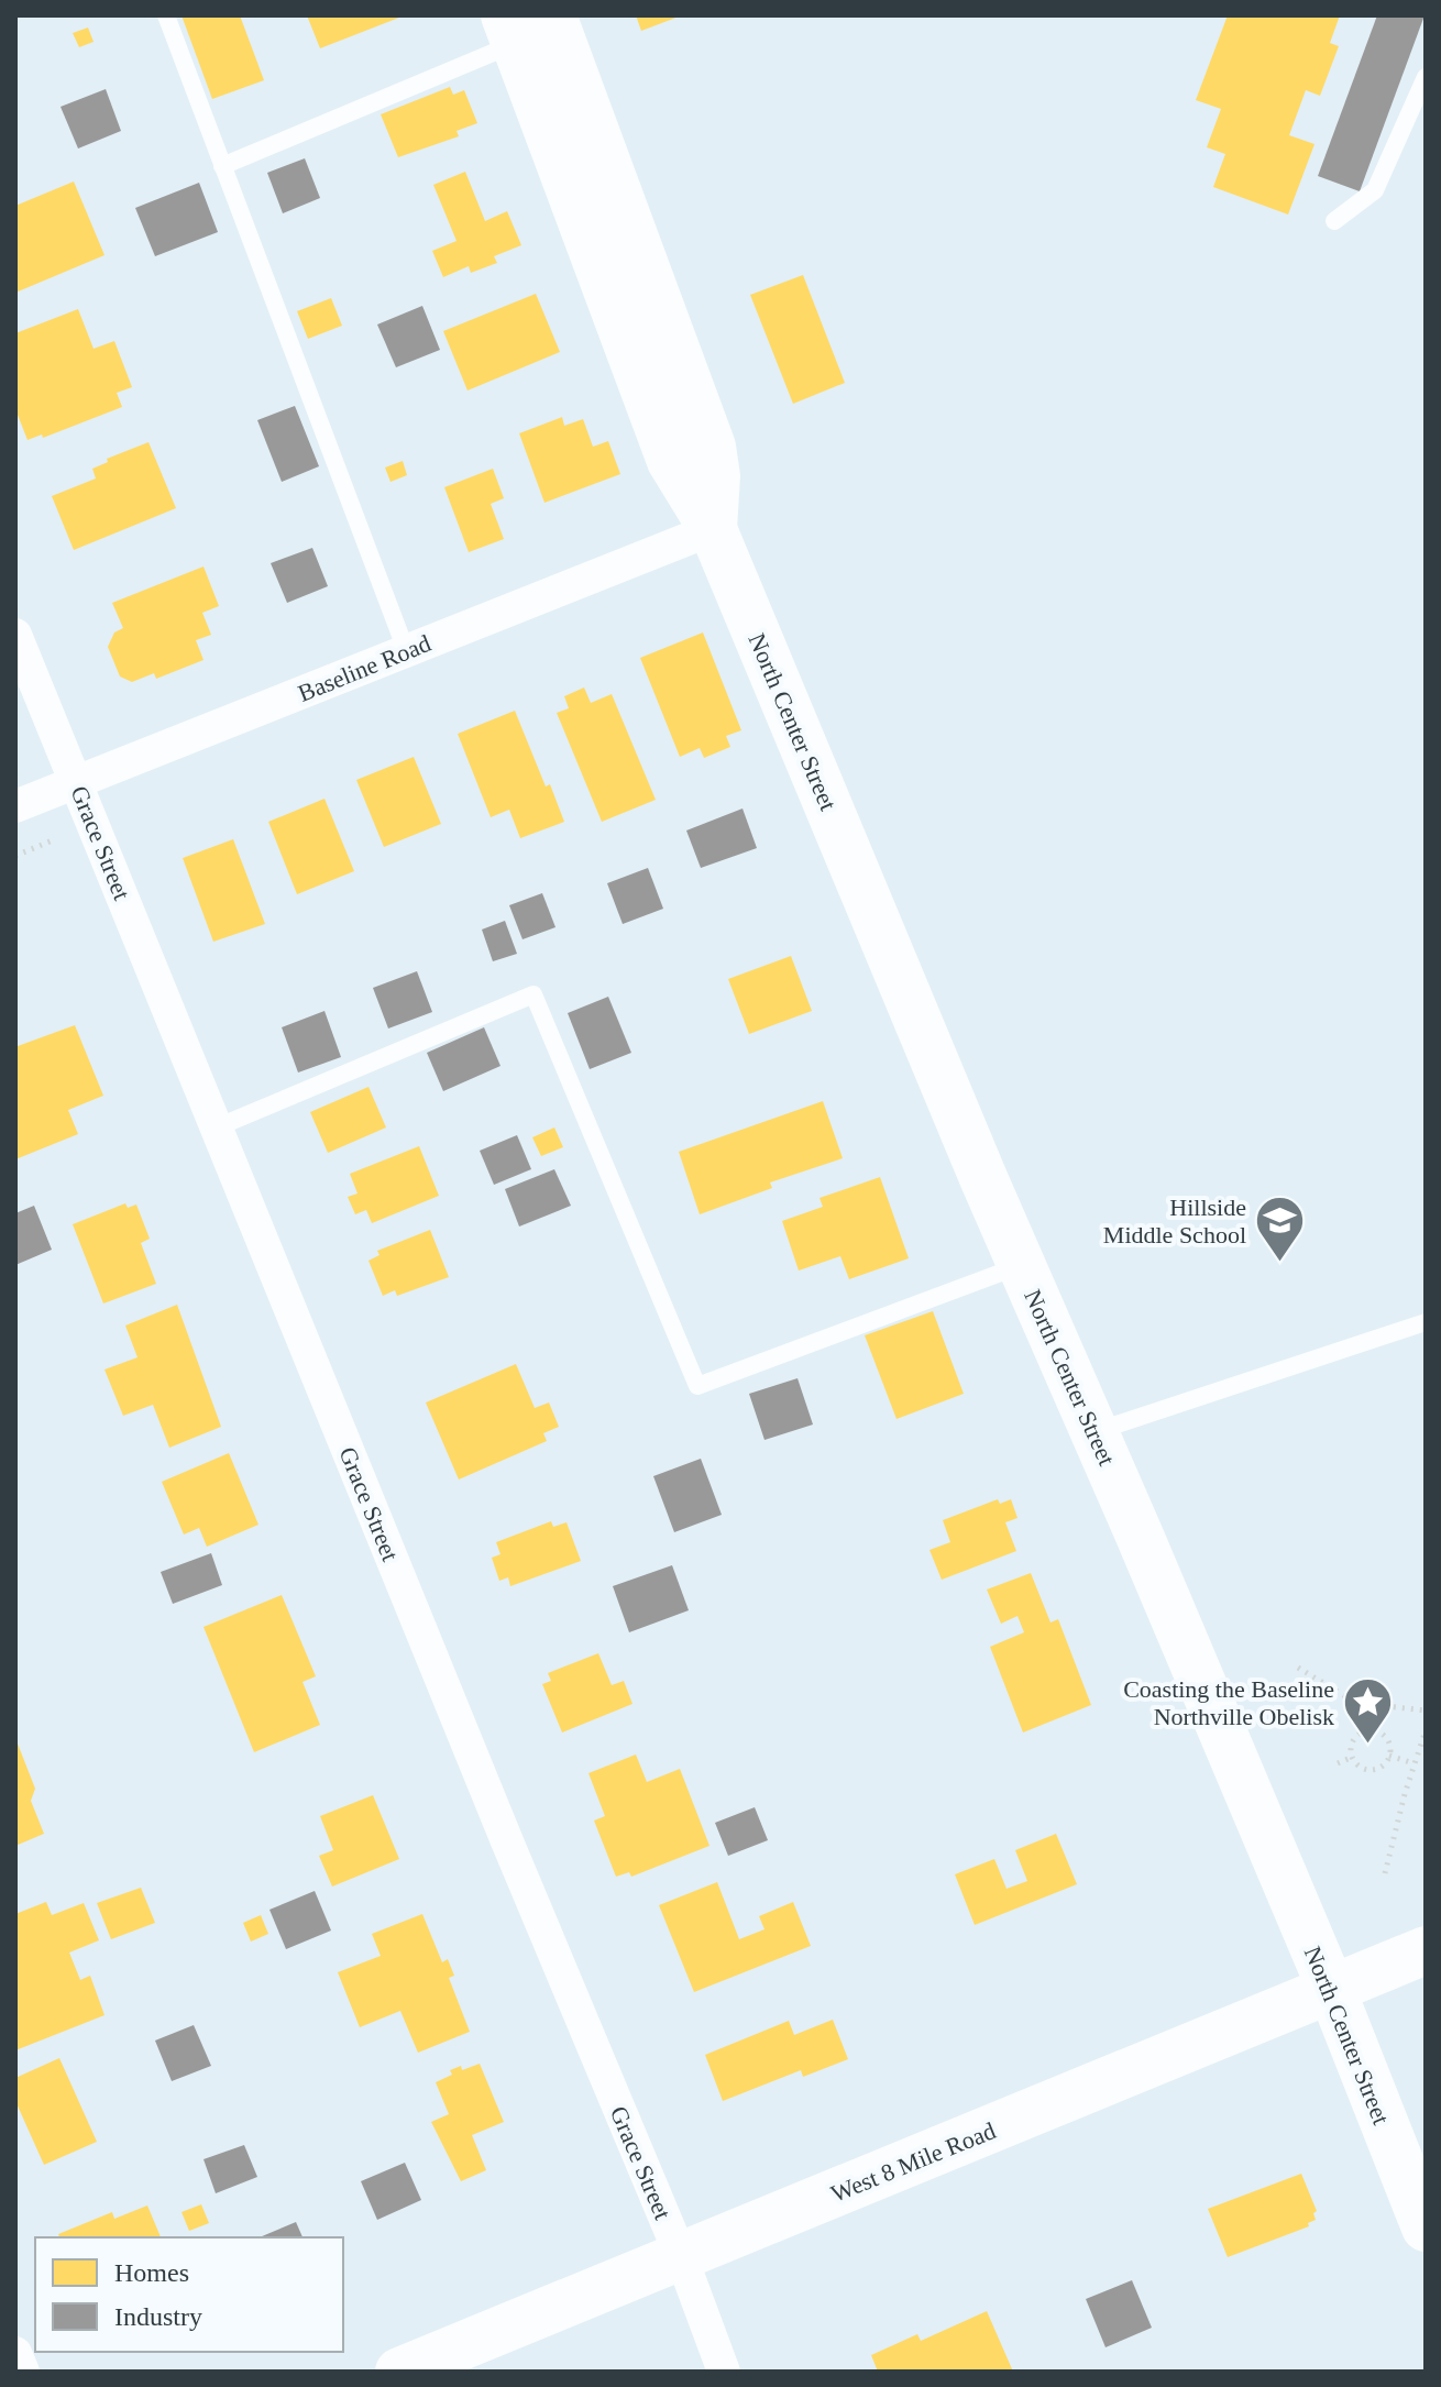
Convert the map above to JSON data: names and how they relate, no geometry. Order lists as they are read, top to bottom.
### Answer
{
  "streets": {
    "main road": ["North Center Street", "West 8 Mile Road"],
    "street": ["Baseline Road", "Grace Street"]
  },
  "crossings": [
    ["Baseline Road", "North Center Street"],
    ["Baseline Road", "Grace Street"],
    ["North Center Street", "West 8 Mile Road"],
    ["Grace Street", "West 8 Mile Road"]
  ],
  "places": {
    "school or university": ["Hillside Middle School"],
    "place": ["Coasting the Baseline Northville Obelisk"]
  },
  "legend": ["Homes", "Industry"]
}
